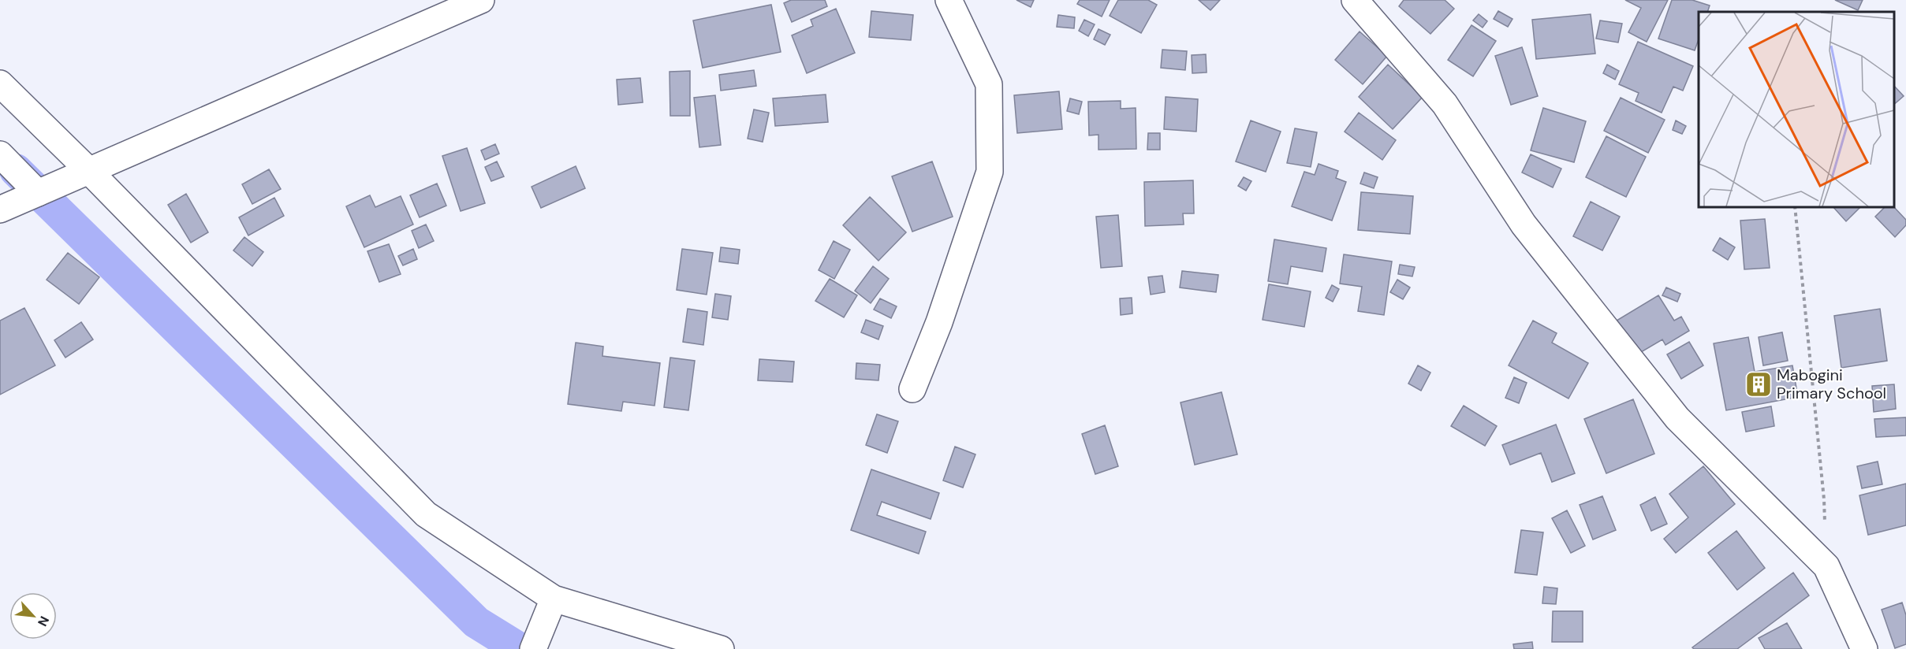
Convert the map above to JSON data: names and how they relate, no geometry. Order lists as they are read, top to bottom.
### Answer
{
  "places": {
    "building": ["Mabogini Primary School"]
  },
  "north": "bottom right"
}
